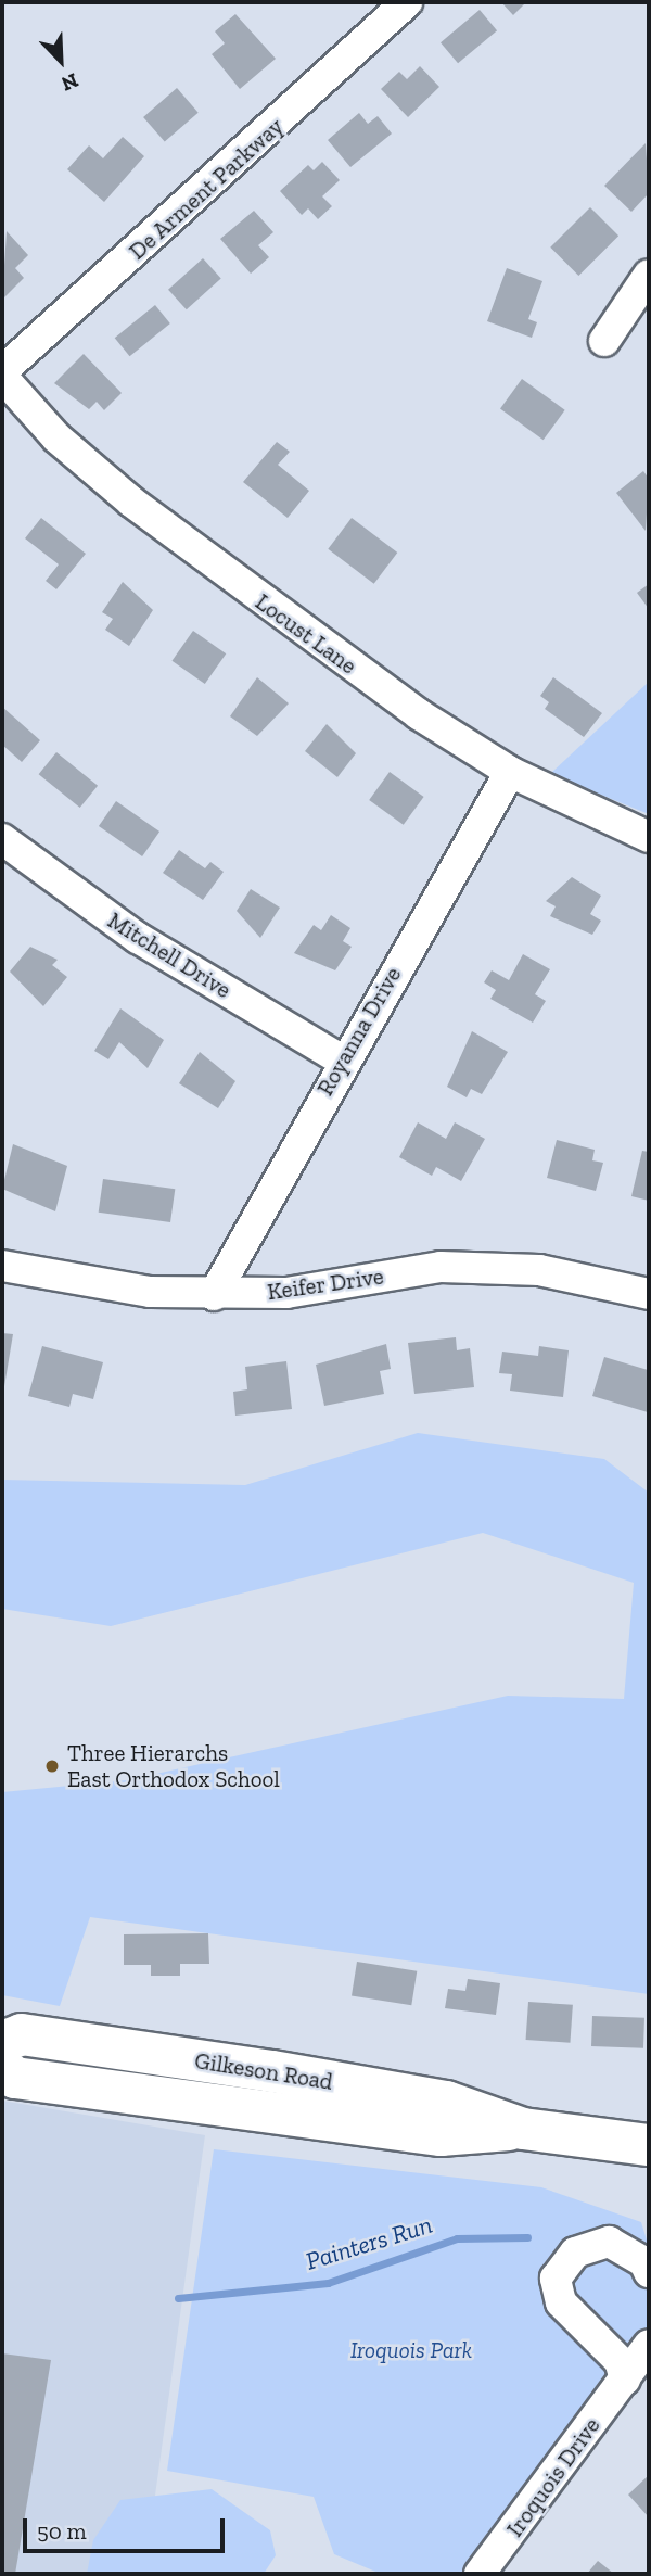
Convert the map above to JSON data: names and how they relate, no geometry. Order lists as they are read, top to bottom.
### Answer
{
  "streets": {
    "street": [
      "De Arment Parkway",
      "Locust Lane",
      "Mitchell Drive",
      "Royanna Drive",
      "Keifer Drive",
      "Gilkeson Road",
      "Iroquois Drive"
    ]
  },
  "crossings": [
    ["De Arment Parkway", "Locust Lane"],
    ["Locust Lane", "Royanna Drive"],
    ["Mitchell Drive", "Royanna Drive"],
    ["Royanna Drive", "Keifer Drive"]
  ],
  "water": ["Painters Run"],
  "parks": ["Iroquois Park"],
  "places": ["Three Hierarchs East Orthodox School"],
  "scale_bar": "50 m",
  "north": "bottom right"
}
